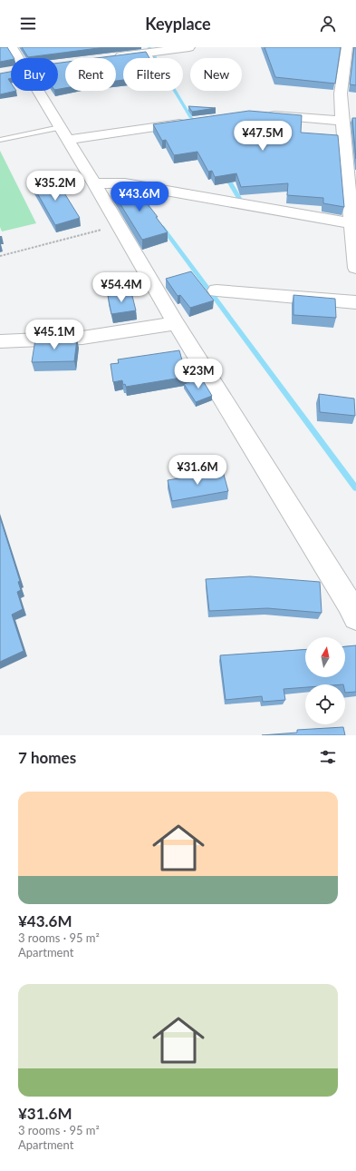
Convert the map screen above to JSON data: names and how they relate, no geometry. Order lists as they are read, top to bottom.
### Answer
{
  "north": "top",
  "page": {
    "header": "Keyplace",
    "chip": [
      "Buy",
      "Rent",
      "Filters",
      "New"
    ],
    "price": [
      "¥47.5M",
      "¥35.2M",
      "¥43.6M",
      "¥54.4M",
      "¥45.1M",
      "¥23M",
      "¥31.6M"
    ],
    "heading": "7 homes",
    "list": [
      {
        "name": "¥43.6M",
        "note": "3 rooms · 95 m² · Apartment"
      },
      {
        "name": "¥31.6M",
        "note": "3 rooms · 95 m² · Apartment"
      }
    ]
  }
}
